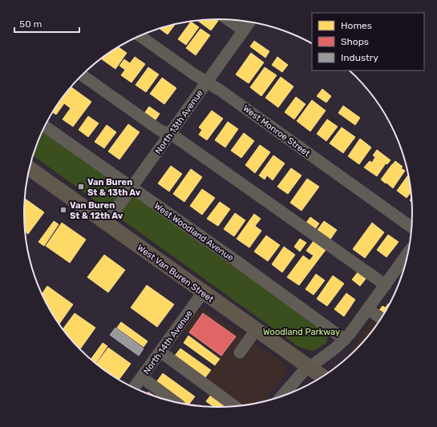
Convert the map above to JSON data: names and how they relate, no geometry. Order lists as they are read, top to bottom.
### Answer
{
  "streets": {
    "main road": ["West Van Buren Street"],
    "street": [
      "North 13th Avenue",
      "West Monroe Street",
      "West Woodland Avenue",
      "North 14th Avenue"
    ]
  },
  "crossings": [
    ["North 13th Avenue", "West Monroe Street"],
    ["North 13th Avenue", "West Woodland Avenue"],
    ["North 13th Avenue", "West Van Buren Street"],
    ["West Van Buren Street", "North 14th Avenue"]
  ],
  "parks": ["Woodland Parkway"],
  "places": {
    "transit": ["Van Buren St & 13th Av", "Van Buren St & 12th Av"]
  },
  "legend": ["Homes", "Shops", "Industry"],
  "scale_bar": "50 m"
}
